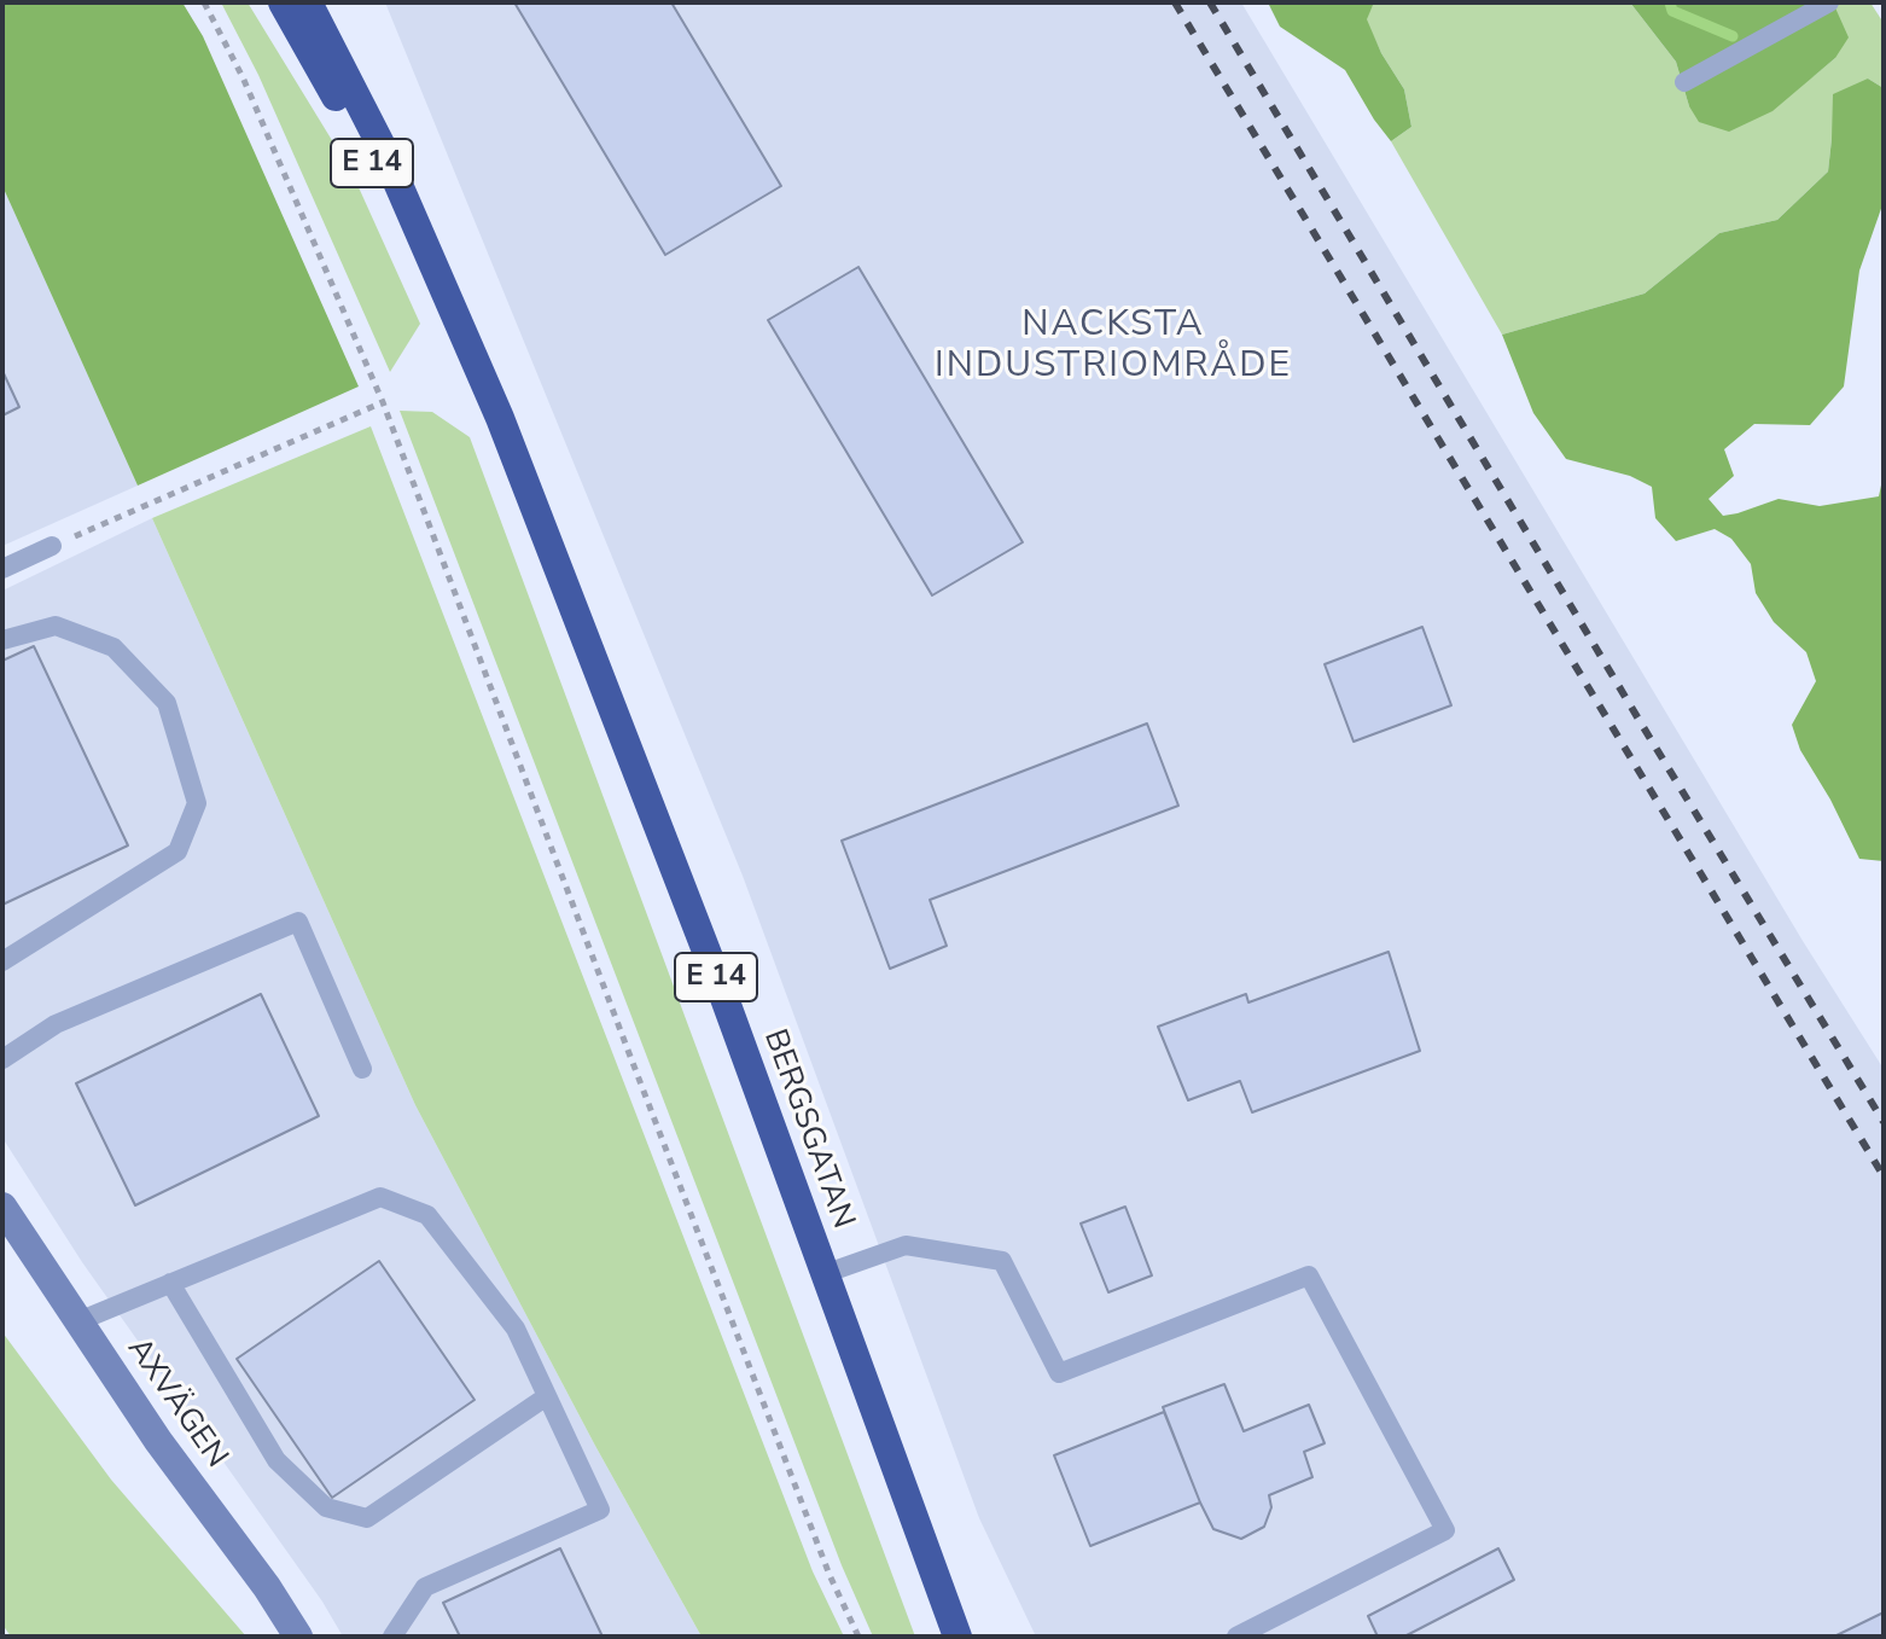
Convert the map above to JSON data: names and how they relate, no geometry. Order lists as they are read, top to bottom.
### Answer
{
  "streets": {
    "highway": ["E 14", "BERGSGATAN"],
    "street": ["AXVÄGEN"]
  },
  "districts": ["NACKSTA INDUSTRIOMRÅDE"]
}
